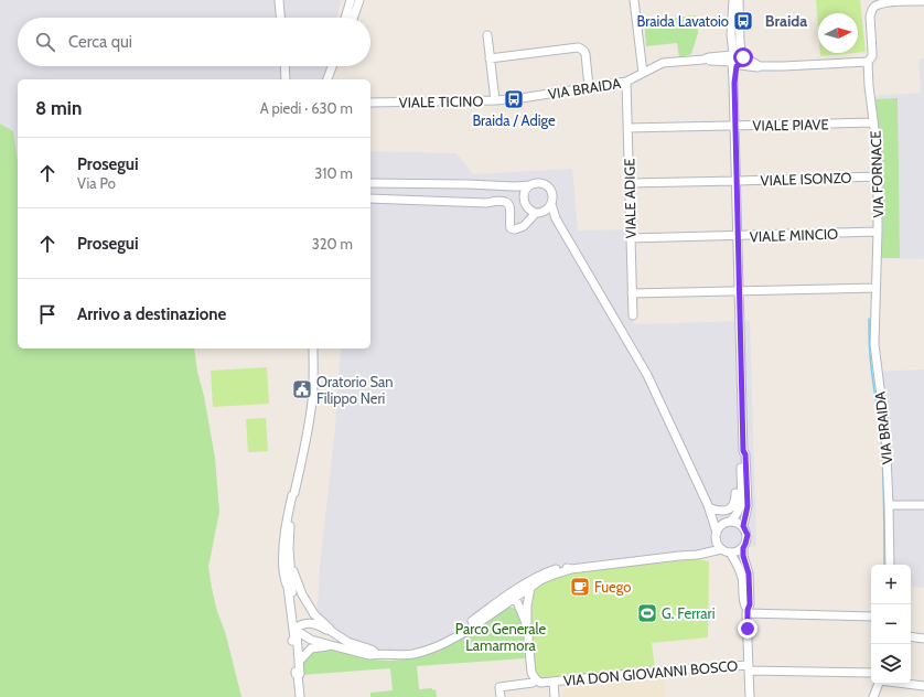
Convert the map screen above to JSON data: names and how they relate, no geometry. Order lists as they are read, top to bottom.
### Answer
{
  "streets": {
    "street": [
      "VIA BRAIDA",
      "VIALE TICINO",
      "VIALE PIAVE",
      "VIA FORNACE",
      "VIALE ISONZO",
      "VIALE ADIGE",
      "VIALE MINCIO",
      "VIA DON GIOVANNI BOSCO"
    ]
  },
  "crossings": [
    ["VIA BRAIDA", "VIALE TICINO"],
    ["VIA BRAIDA", "VIA FORNACE"],
    ["VIA BRAIDA", "VIALE ADIGE"],
    ["VIALE PIAVE", "VIA FORNACE"],
    ["VIALE PIAVE", "VIALE ADIGE"],
    ["VIA FORNACE", "VIALE ISONZO"],
    ["VIA FORNACE", "VIALE MINCIO"],
    ["VIALE ISONZO", "VIALE ADIGE"],
    ["VIALE ADIGE", "VIALE MINCIO"]
  ],
  "districts": ["Braida"],
  "parks": ["Parco Generale Lamarmora"],
  "places": {
    "bus stop": ["Braida Lavatoio", "Braida / Adige"],
    "public building": ["Oratorio San Filippo Neri"],
    "cafe": ["Fuego"],
    "sports": ["G. Ferrari"]
  },
  "north": "right",
  "page": {
    "search": "Cerca qui",
    "heading": ["8 min", "A piedi · 630 m"],
    "list": [
      ["Prosegui", "Via Po", "310 m"],
      ["Prosegui", "320 m"],
      "Arrivo a destinazione"
    ],
    "map_buttons": ["+", "−"]
  }
}
